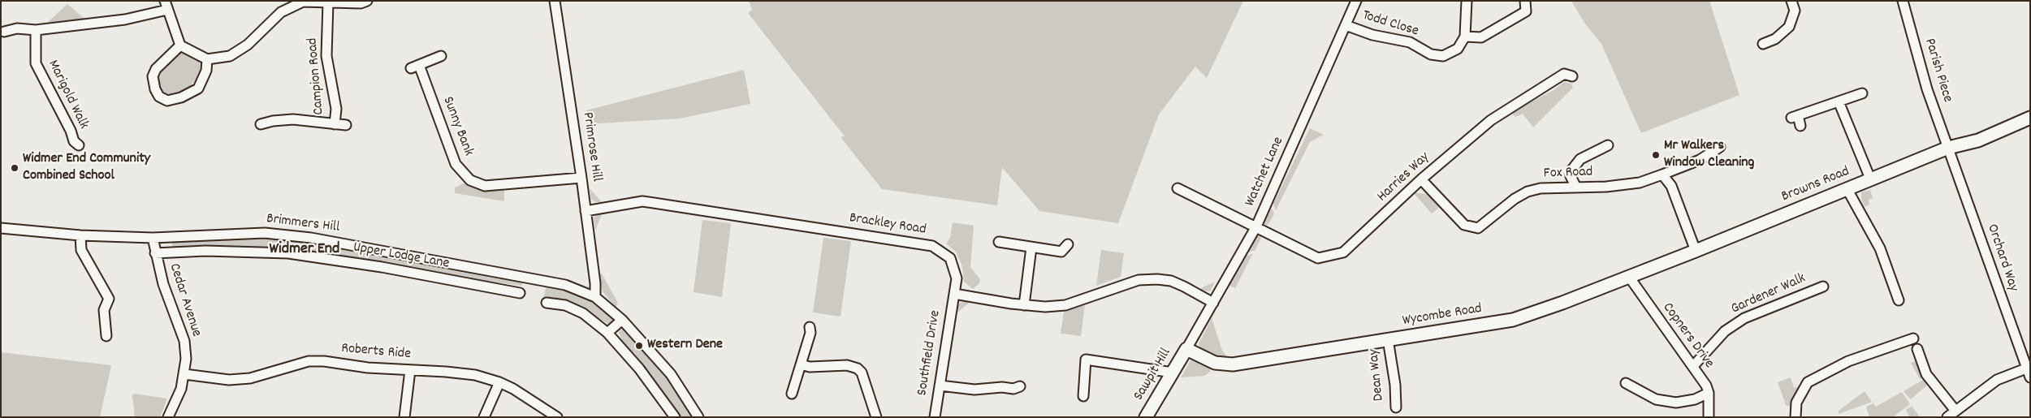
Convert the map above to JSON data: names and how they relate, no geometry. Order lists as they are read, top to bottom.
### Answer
{
  "streets": {
    "street": [
      "Todd Close",
      "Parish Piece",
      "Campion Road",
      "Marigold Walk",
      "Sunny Bank",
      "Primrose Hill",
      "Watchet Lane",
      "Fox Road",
      "Harries Way",
      "Browns Road",
      "Brimmers Hill",
      "Brackley Road",
      "Upper Lodge Lane",
      "Orchard Way",
      "Gardener Walk",
      "Cedar Avenue",
      "Wycombe Road",
      "Copners Drive",
      "Roberts Ride",
      "Southfield Drive",
      "Sawpit Hill",
      "Dean Way"
    ]
  },
  "crossings": [
    ["Todd Close", "Watchet Lane"],
    ["Parish Piece", "Browns Road"],
    ["Parish Piece", "Orchard Way"],
    ["Sunny Bank", "Primrose Hill"],
    ["Primrose Hill", "Brimmers Hill"],
    ["Primrose Hill", "Brackley Road"],
    ["Watchet Lane", "Harries Way"],
    ["Watchet Lane", "Wycombe Road"],
    ["Watchet Lane", "Sawpit Hill"],
    ["Fox Road", "Harries Way"],
    ["Browns Road", "Orchard Way"],
    ["Browns Road", "Wycombe Road"],
    ["Brimmers Hill", "Cedar Avenue"],
    ["Brackley Road", "Southfield Drive"],
    ["Upper Lodge Lane", "Cedar Avenue"],
    ["Gardener Walk", "Copners Drive"],
    ["Cedar Avenue", "Roberts Ride"],
    ["Wycombe Road", "Copners Drive"],
    ["Wycombe Road", "Sawpit Hill"],
    ["Wycombe Road", "Dean Way"]
  ],
  "districts": ["Widmer End"],
  "places": ["Mr Walkers Window Cleaning", "Widmer End Community Combined School", "Western Dene"]
}
